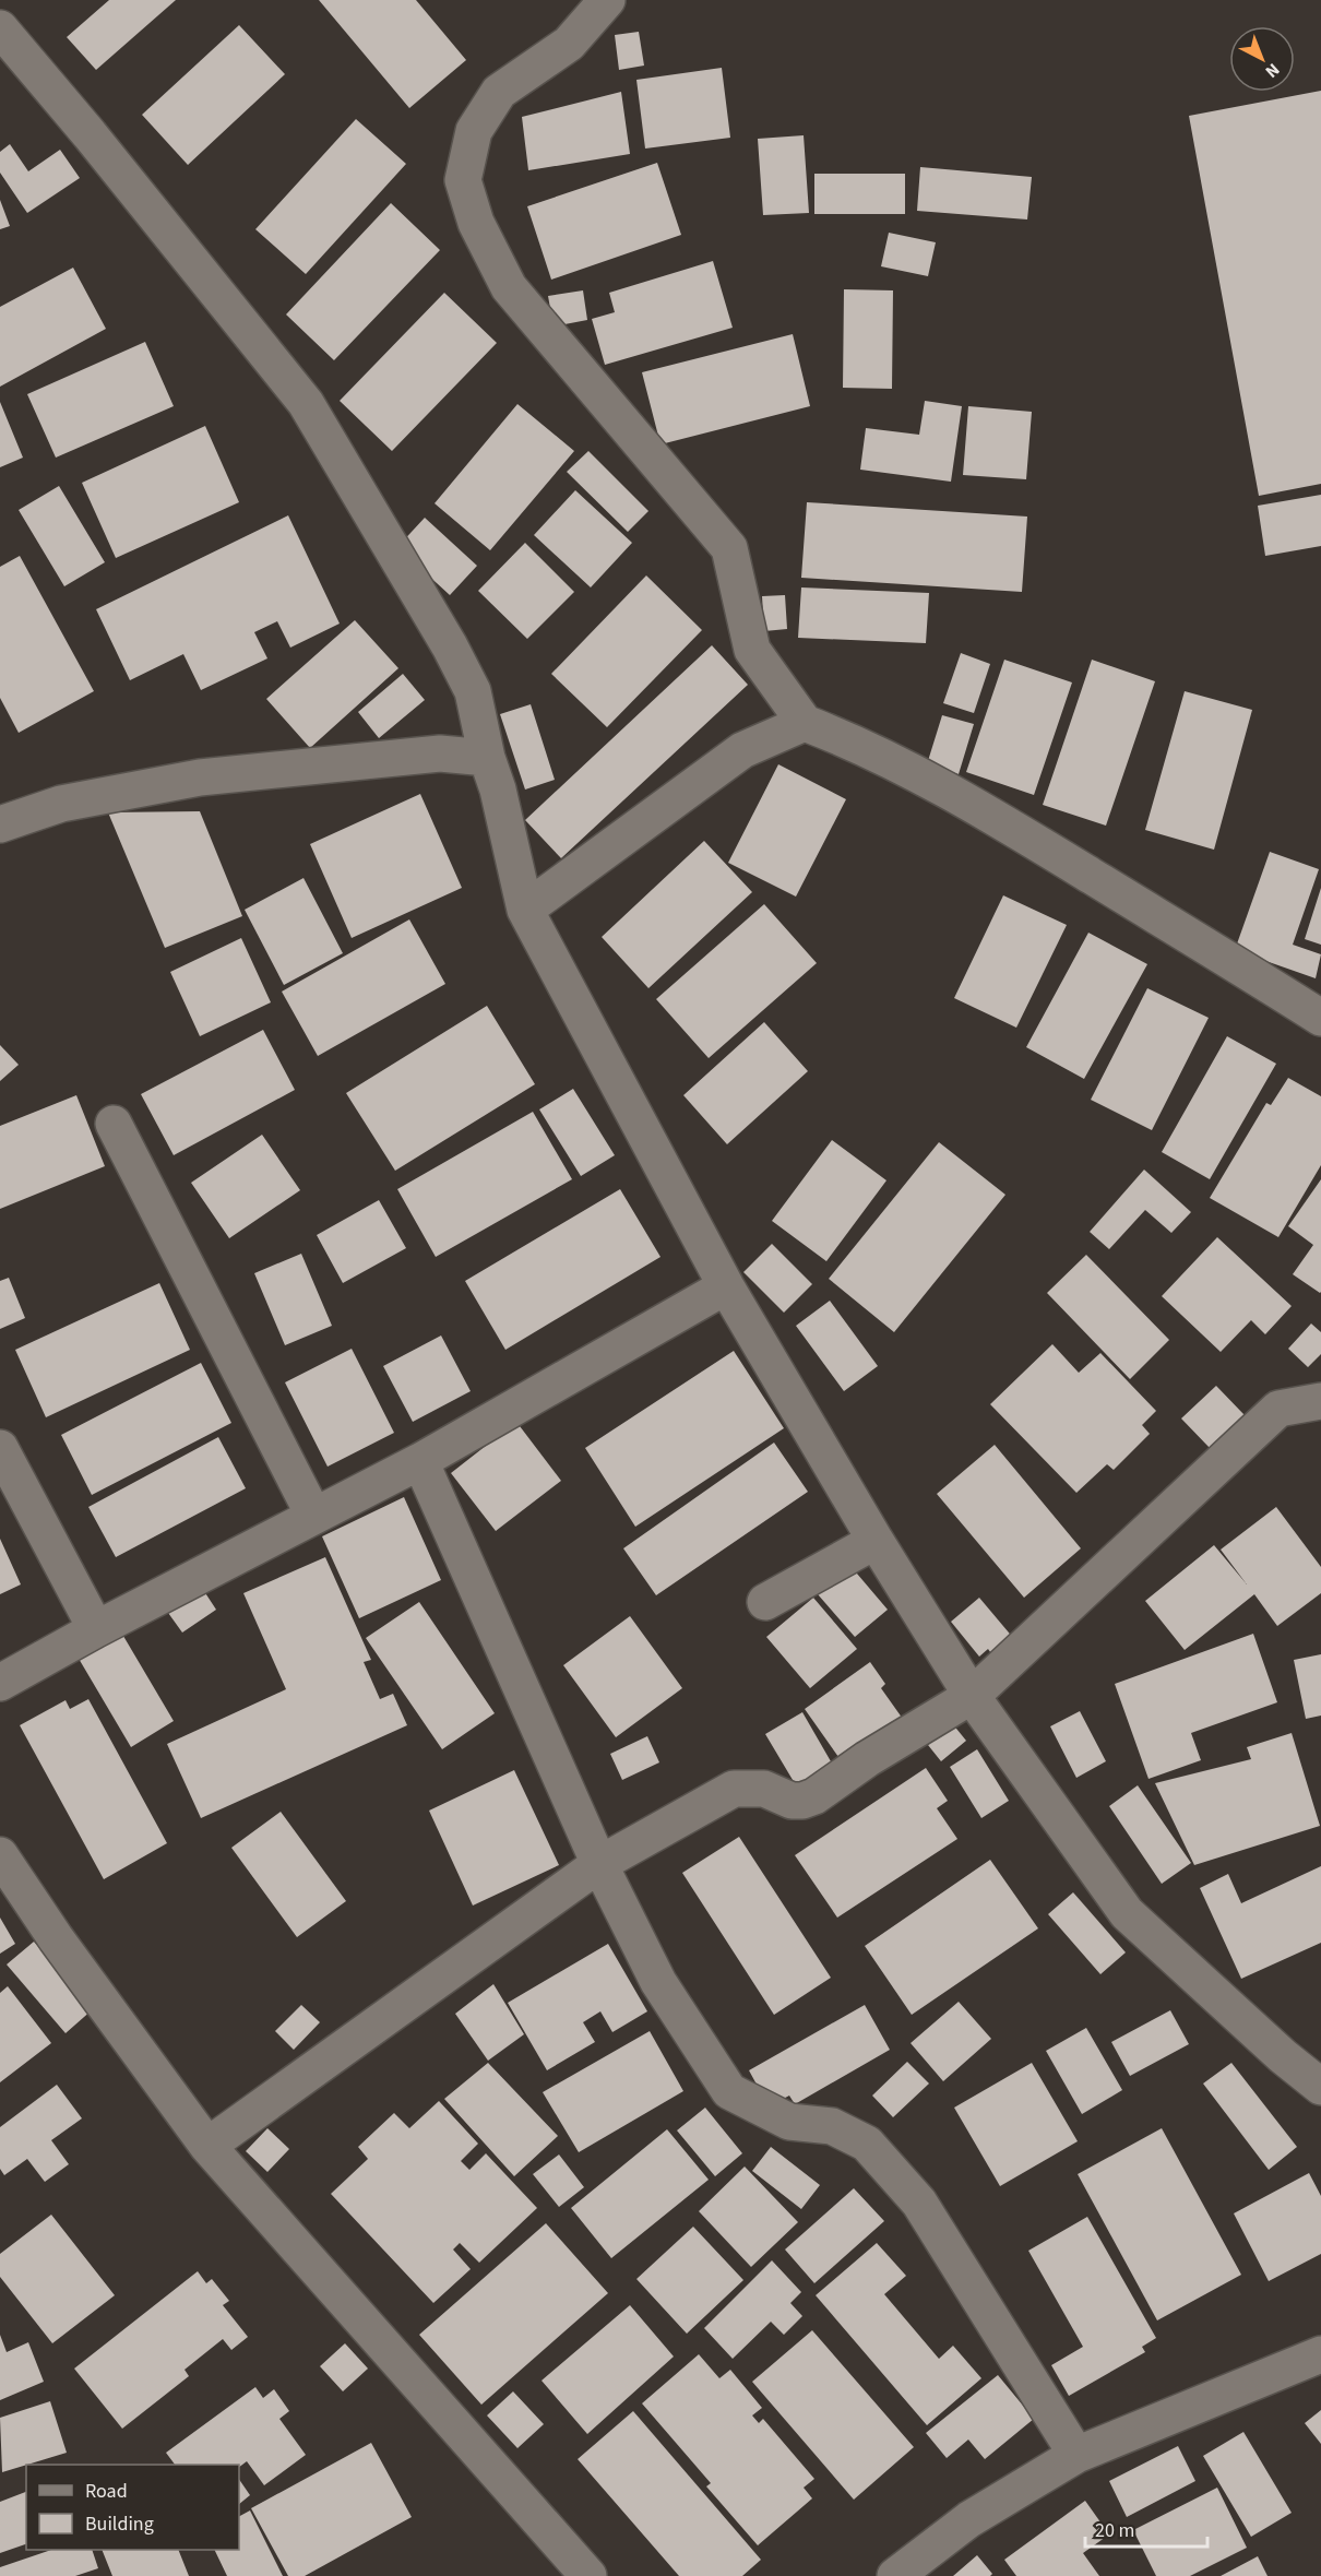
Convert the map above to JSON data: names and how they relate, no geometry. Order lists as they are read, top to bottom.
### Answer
{
  "legend": ["Road", "Building"],
  "scale_bar": "20 m",
  "north": "bottom right"
}
